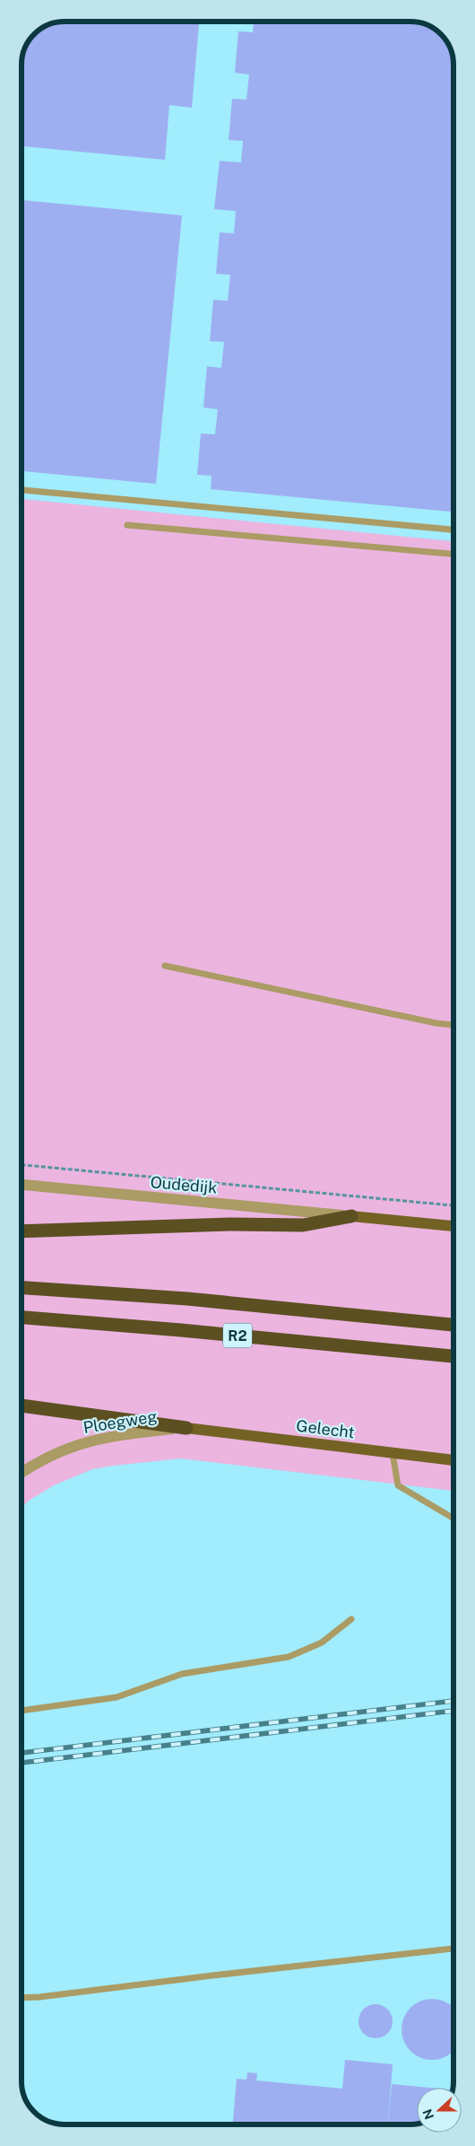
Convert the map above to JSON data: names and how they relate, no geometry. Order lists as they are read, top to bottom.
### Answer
{
  "streets": {
    "highway": ["R2"],
    "main road": ["Gelecht"],
    "street": ["Oudedijk", "Ploegweg"]
  },
  "crossings": [
    ["Ploegweg", "Gelecht"]
  ],
  "north": "left"
}
